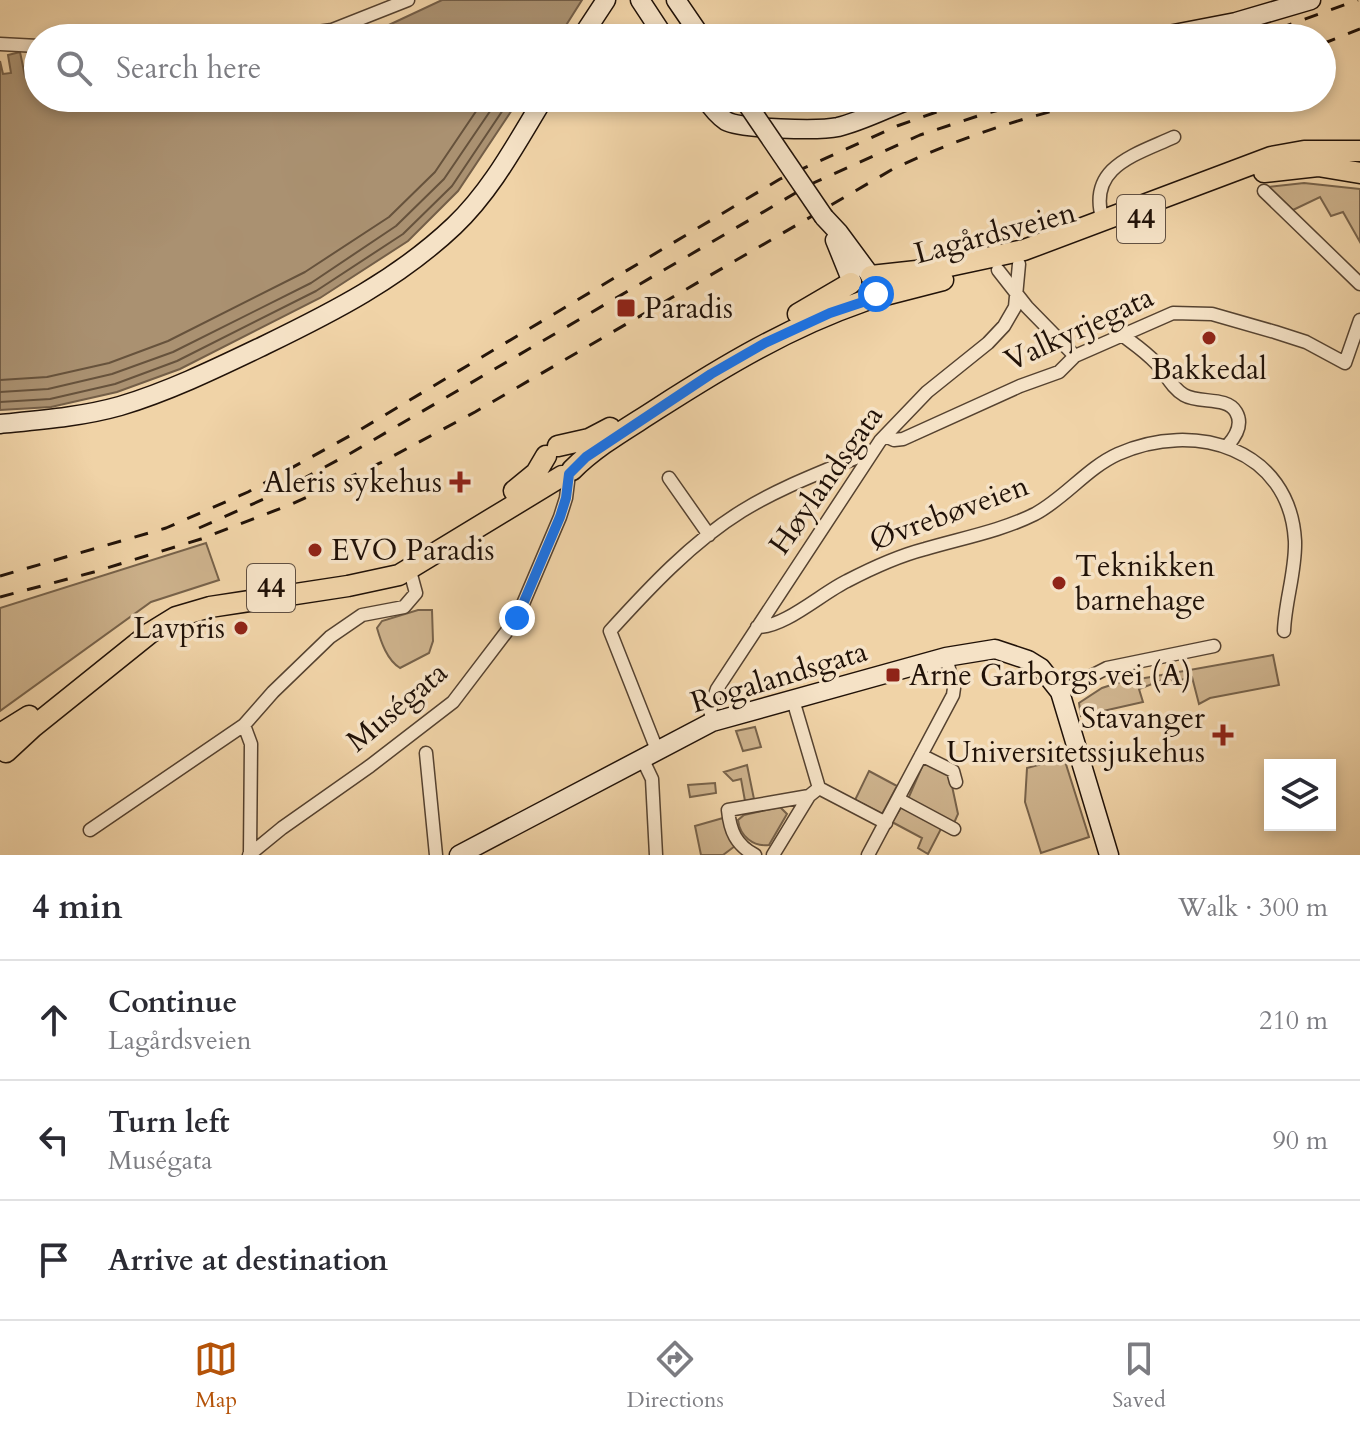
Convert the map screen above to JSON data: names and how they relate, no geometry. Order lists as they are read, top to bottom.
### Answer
{
  "streets": {
    "main road": ["44", "Lagårdsveien"],
    "street": [
      "Valkyrjegata",
      "Høylandsgata",
      "Øvrebøveien",
      "Rogalandsgata",
      "Muségata"
    ]
  },
  "crossings": [
    ["Lagårdsveien", "Høylandsgata"],
    ["Lagårdsveien", "Muségata"],
    ["Valkyrjegata", "Høylandsgata"],
    ["Høylandsgata", "Øvrebøveien"],
    ["Høylandsgata", "Rogalandsgata"]
  ],
  "places": {
    "transit": ["Paradis", "Arne Garborgs vei (A)"],
    "other": [
      "Bakkedal",
      "EVO Paradis",
      "Teknikken barnehage",
      "Lavpris"
    ],
    "health": ["Aleris sykehus", "Stavanger Universitetssjukehus"]
  },
  "page": {
    "search": "Search here",
    "heading": ["4 min", "Walk · 300 m"],
    "list": [
      ["Continue", "Lagårdsveien", "210 m"],
      ["Turn left", "Muségata", "90 m"],
      "Arrive at destination"
    ],
    "nav": ["Map", "Directions", "Saved"]
  }
}
